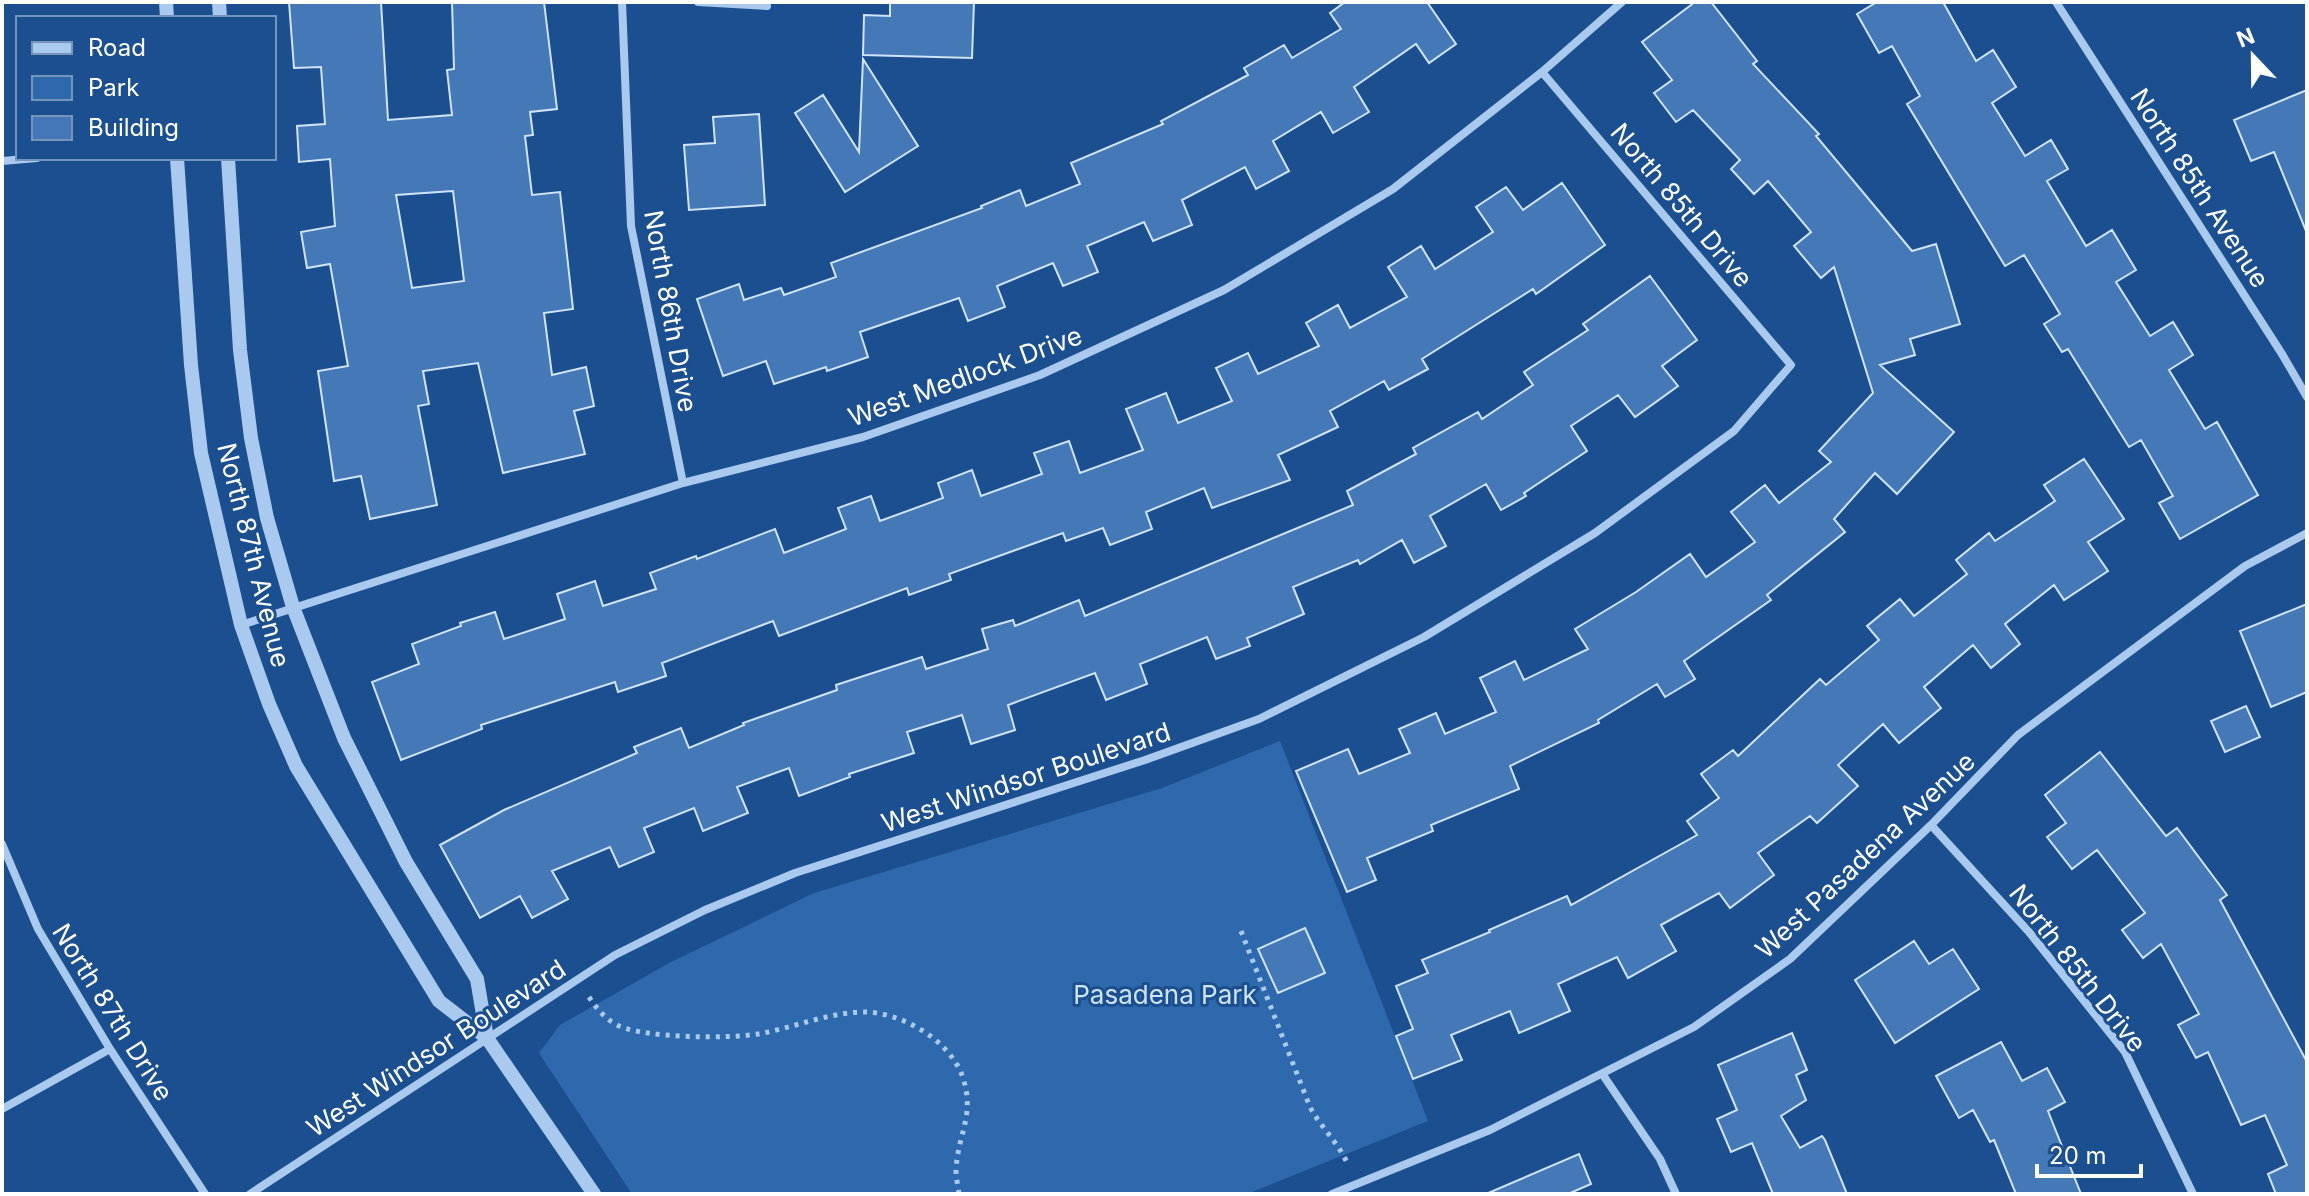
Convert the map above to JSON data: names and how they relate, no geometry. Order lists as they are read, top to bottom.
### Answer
{
  "streets": {
    "street": [
      "North 85th Avenue",
      "North 85th Drive",
      "North 86th Drive",
      "West Medlock Drive",
      "North 87th Avenue",
      "West Windsor Boulevard",
      "West Pasadena Avenue",
      "North 87th Drive"
    ]
  },
  "crossings": [
    ["North 85th Drive", "West Medlock Drive"],
    ["North 85th Drive", "West Windsor Boulevard"],
    ["North 85th Drive", "West Pasadena Avenue"],
    ["North 86th Drive", "West Medlock Drive"],
    ["West Medlock Drive", "North 87th Avenue"],
    ["North 87th Avenue", "West Windsor Boulevard"]
  ],
  "parks": ["Pasadena Park"],
  "legend": ["Road", "Park", "Building"],
  "scale_bar": "20 m",
  "north": "top"
}
